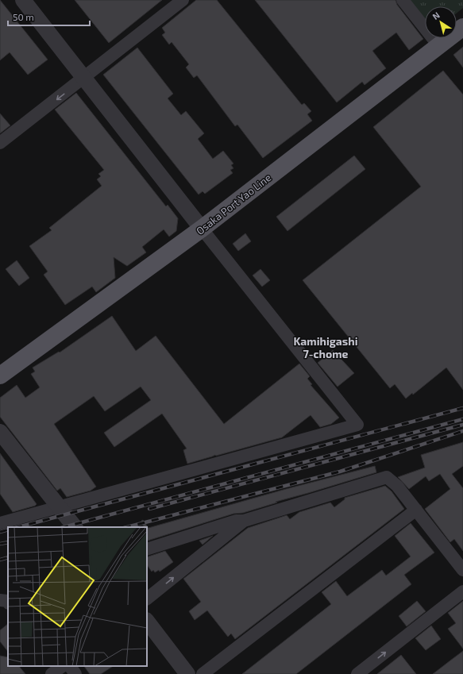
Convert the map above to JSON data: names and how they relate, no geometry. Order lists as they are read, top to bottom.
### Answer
{
  "streets": {
    "main road": ["Osaka Port Yao Line"]
  },
  "districts": ["Kamihigashi 7-chome"],
  "scale_bar": "50 m",
  "north": "top left"
}
